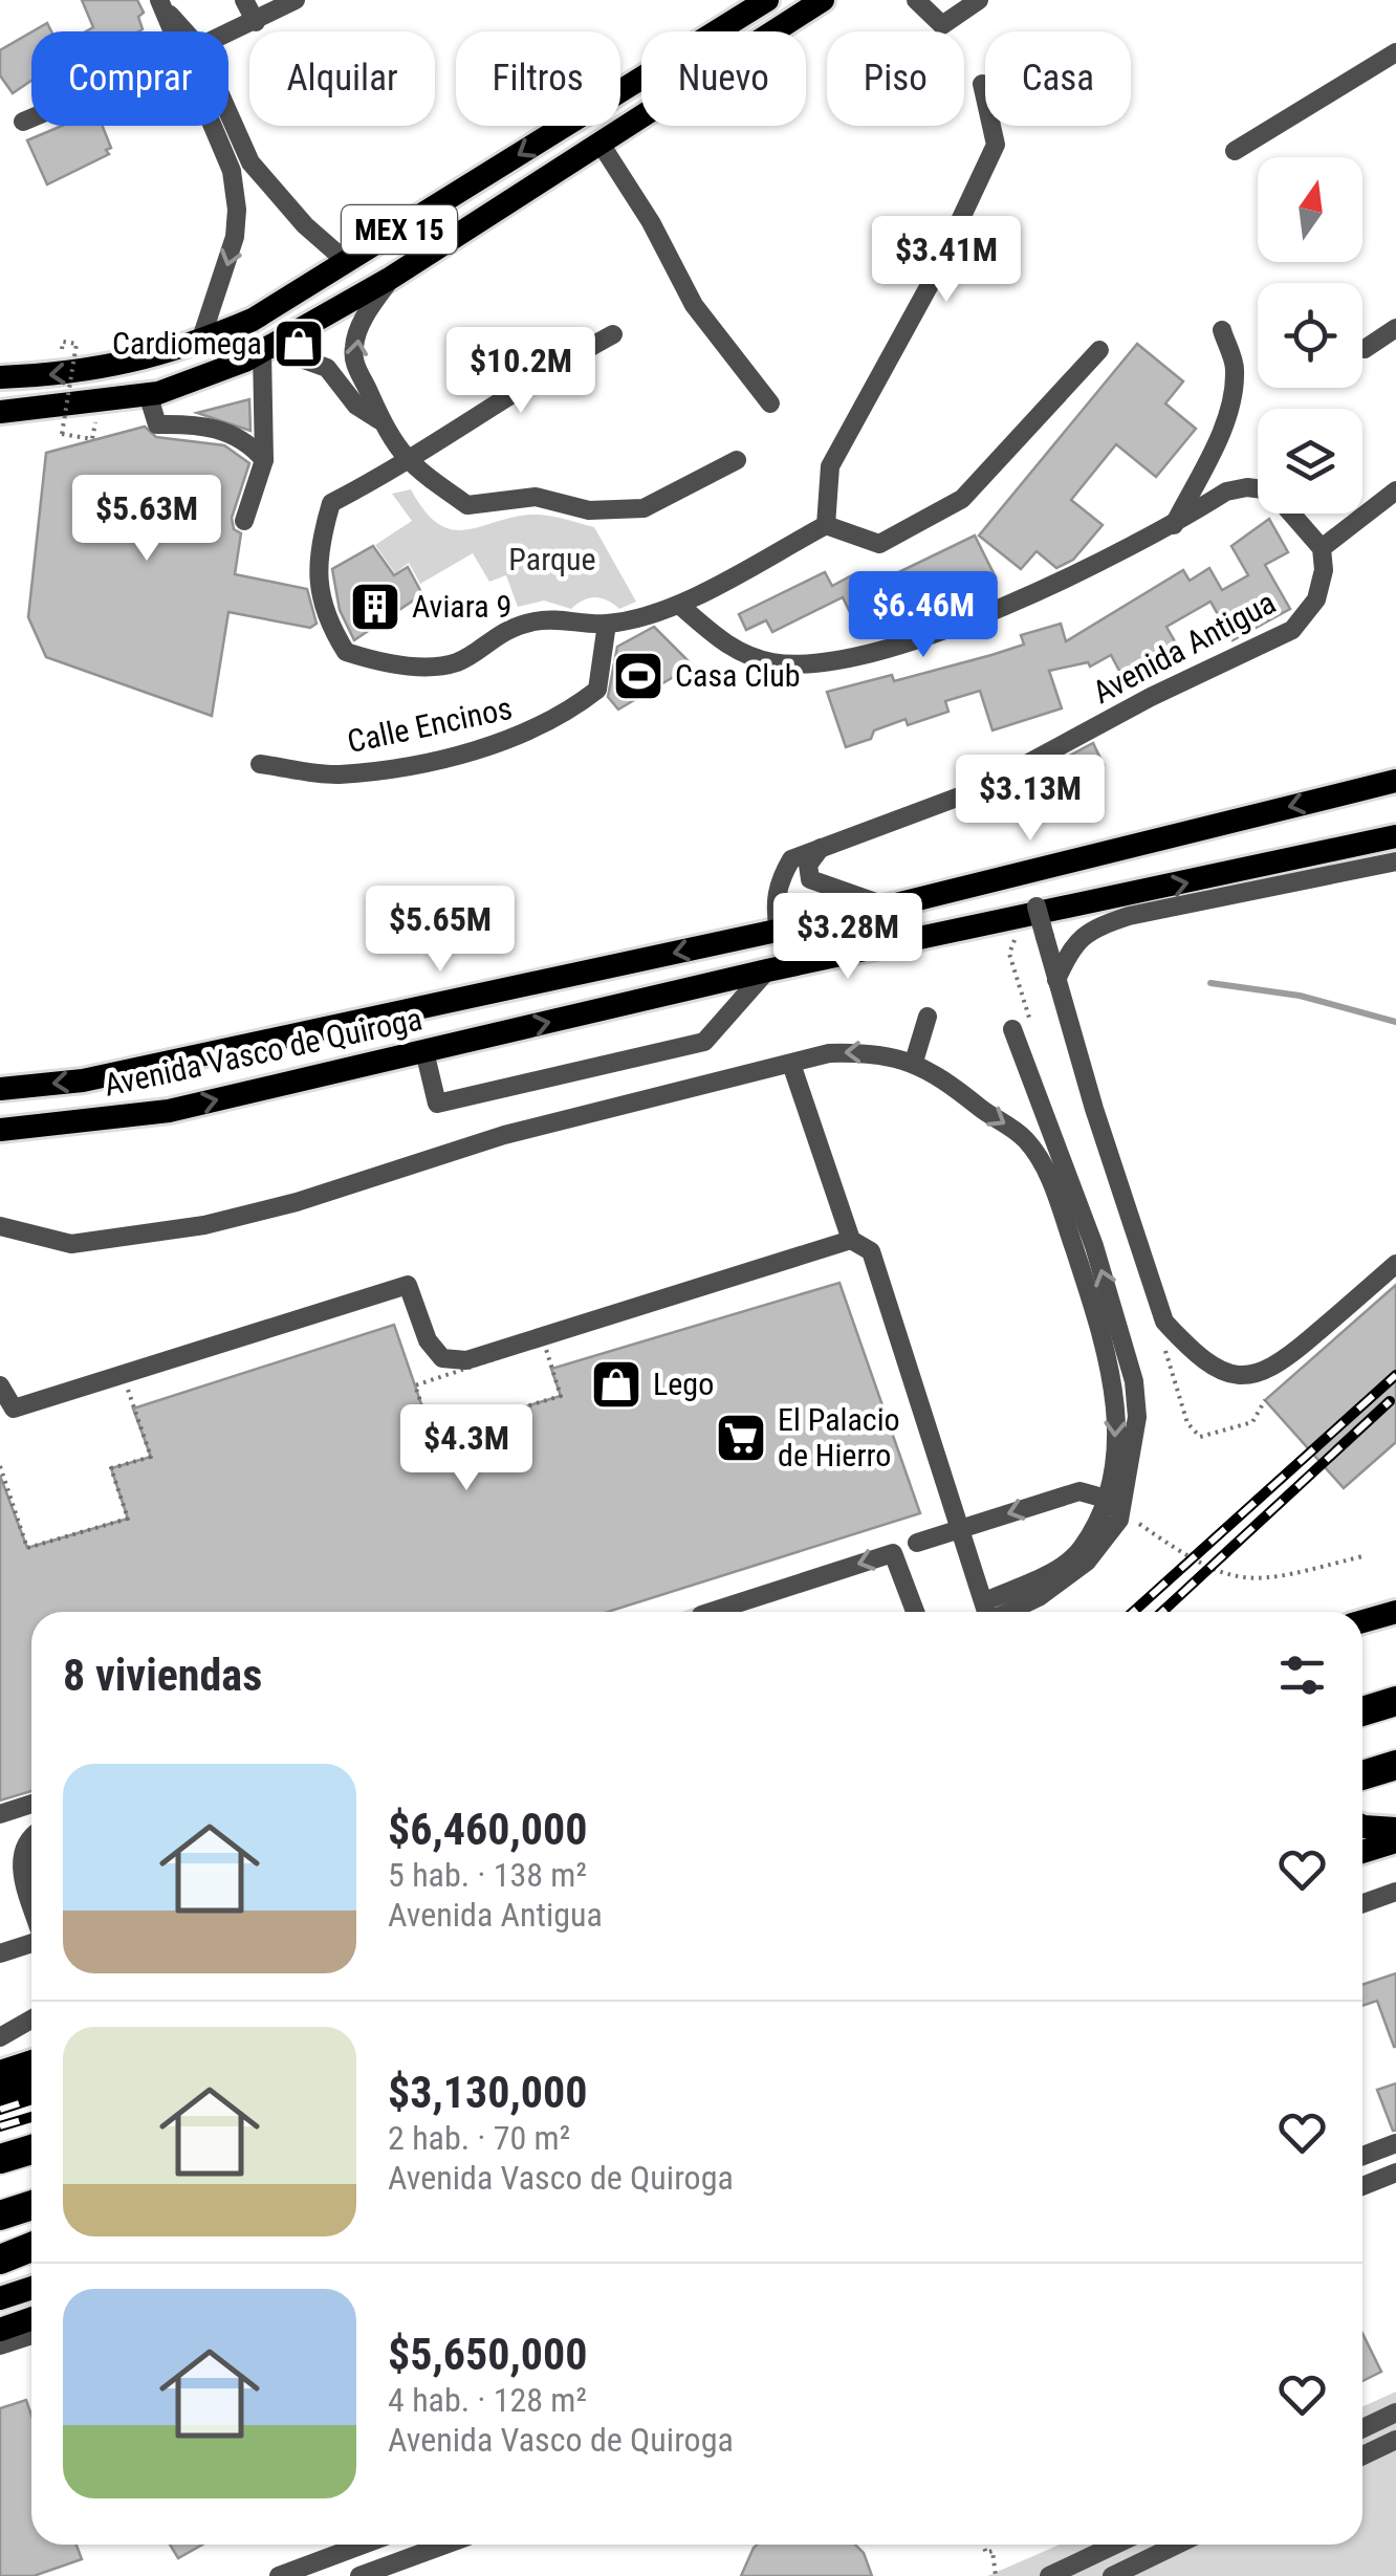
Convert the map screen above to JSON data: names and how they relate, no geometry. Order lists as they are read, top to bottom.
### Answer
{
  "streets": {
    "main road": ["MEX 15", "Avenida Vasco de Quiroga"],
    "street": ["Avenida Antigua", "Calle Encinos"]
  },
  "crossings": [
    ["Avenida Antigua", "Avenida Vasco de Quiroga"]
  ],
  "parks": ["Parque"],
  "places": {
    "shop": ["Cardiomega", "Lego"],
    "building": ["Aviara 9"],
    "sports": ["Casa Club"],
    "supermarket": ["El Palacio de Hierro"]
  },
  "north": "top",
  "page": {
    "chip": [
      "Comprar",
      "Alquilar",
      "Filtros",
      "Nuevo",
      "Piso",
      "Casa"
    ],
    "price": [
      "$3.41M",
      "$10.2M",
      "$5.63M",
      "$6.46M",
      "$3.13M",
      "$5.65M",
      "$3.28M",
      "$4.3M"
    ],
    "heading": "8 viviendas",
    "list": [
      {
        "name": "$6,460,000",
        "note": "5 hab. · 138 m² · Avenida Antigua"
      },
      {
        "name": "$3,130,000",
        "note": "2 hab. · 70 m² · Avenida Vasco de Quiroga"
      },
      {
        "name": "$5,650,000",
        "note": "4 hab. · 128 m² · Avenida Vasco de Quiroga"
      }
    ]
  }
}
